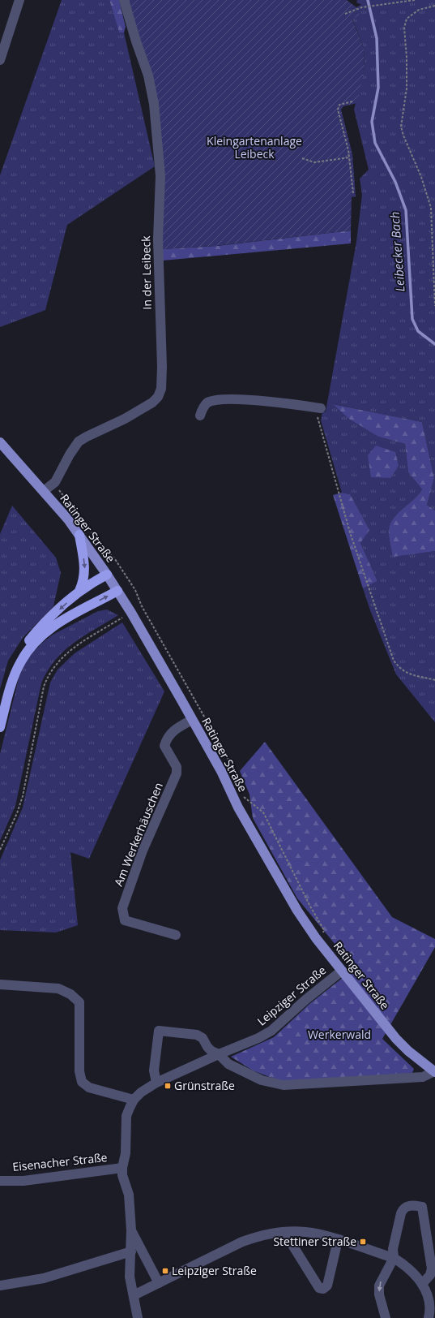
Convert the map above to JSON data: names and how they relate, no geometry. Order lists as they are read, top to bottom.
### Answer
{
  "streets": {
    "main road": ["Ratinger Straße"],
    "street": [
      "In der Leibeck",
      "Am Werkerhäuschen",
      "Leipziger Straße",
      "Eisenacher Straße"
    ]
  },
  "crossings": [
    ["In der Leibeck", "Ratinger Straße"],
    ["Ratinger Straße", "Am Werkerhäuschen"],
    ["Ratinger Straße", "Leipziger Straße"],
    ["Leipziger Straße", "Eisenacher Straße"]
  ],
  "water": ["Leibecker Bach"],
  "parks": ["Kleingartenanlage Leibeck", "Werkerwald"],
  "places": {
    "transit": ["Grünstraße", "Stettiner Straße", "Leipziger Straße"]
  }
}
